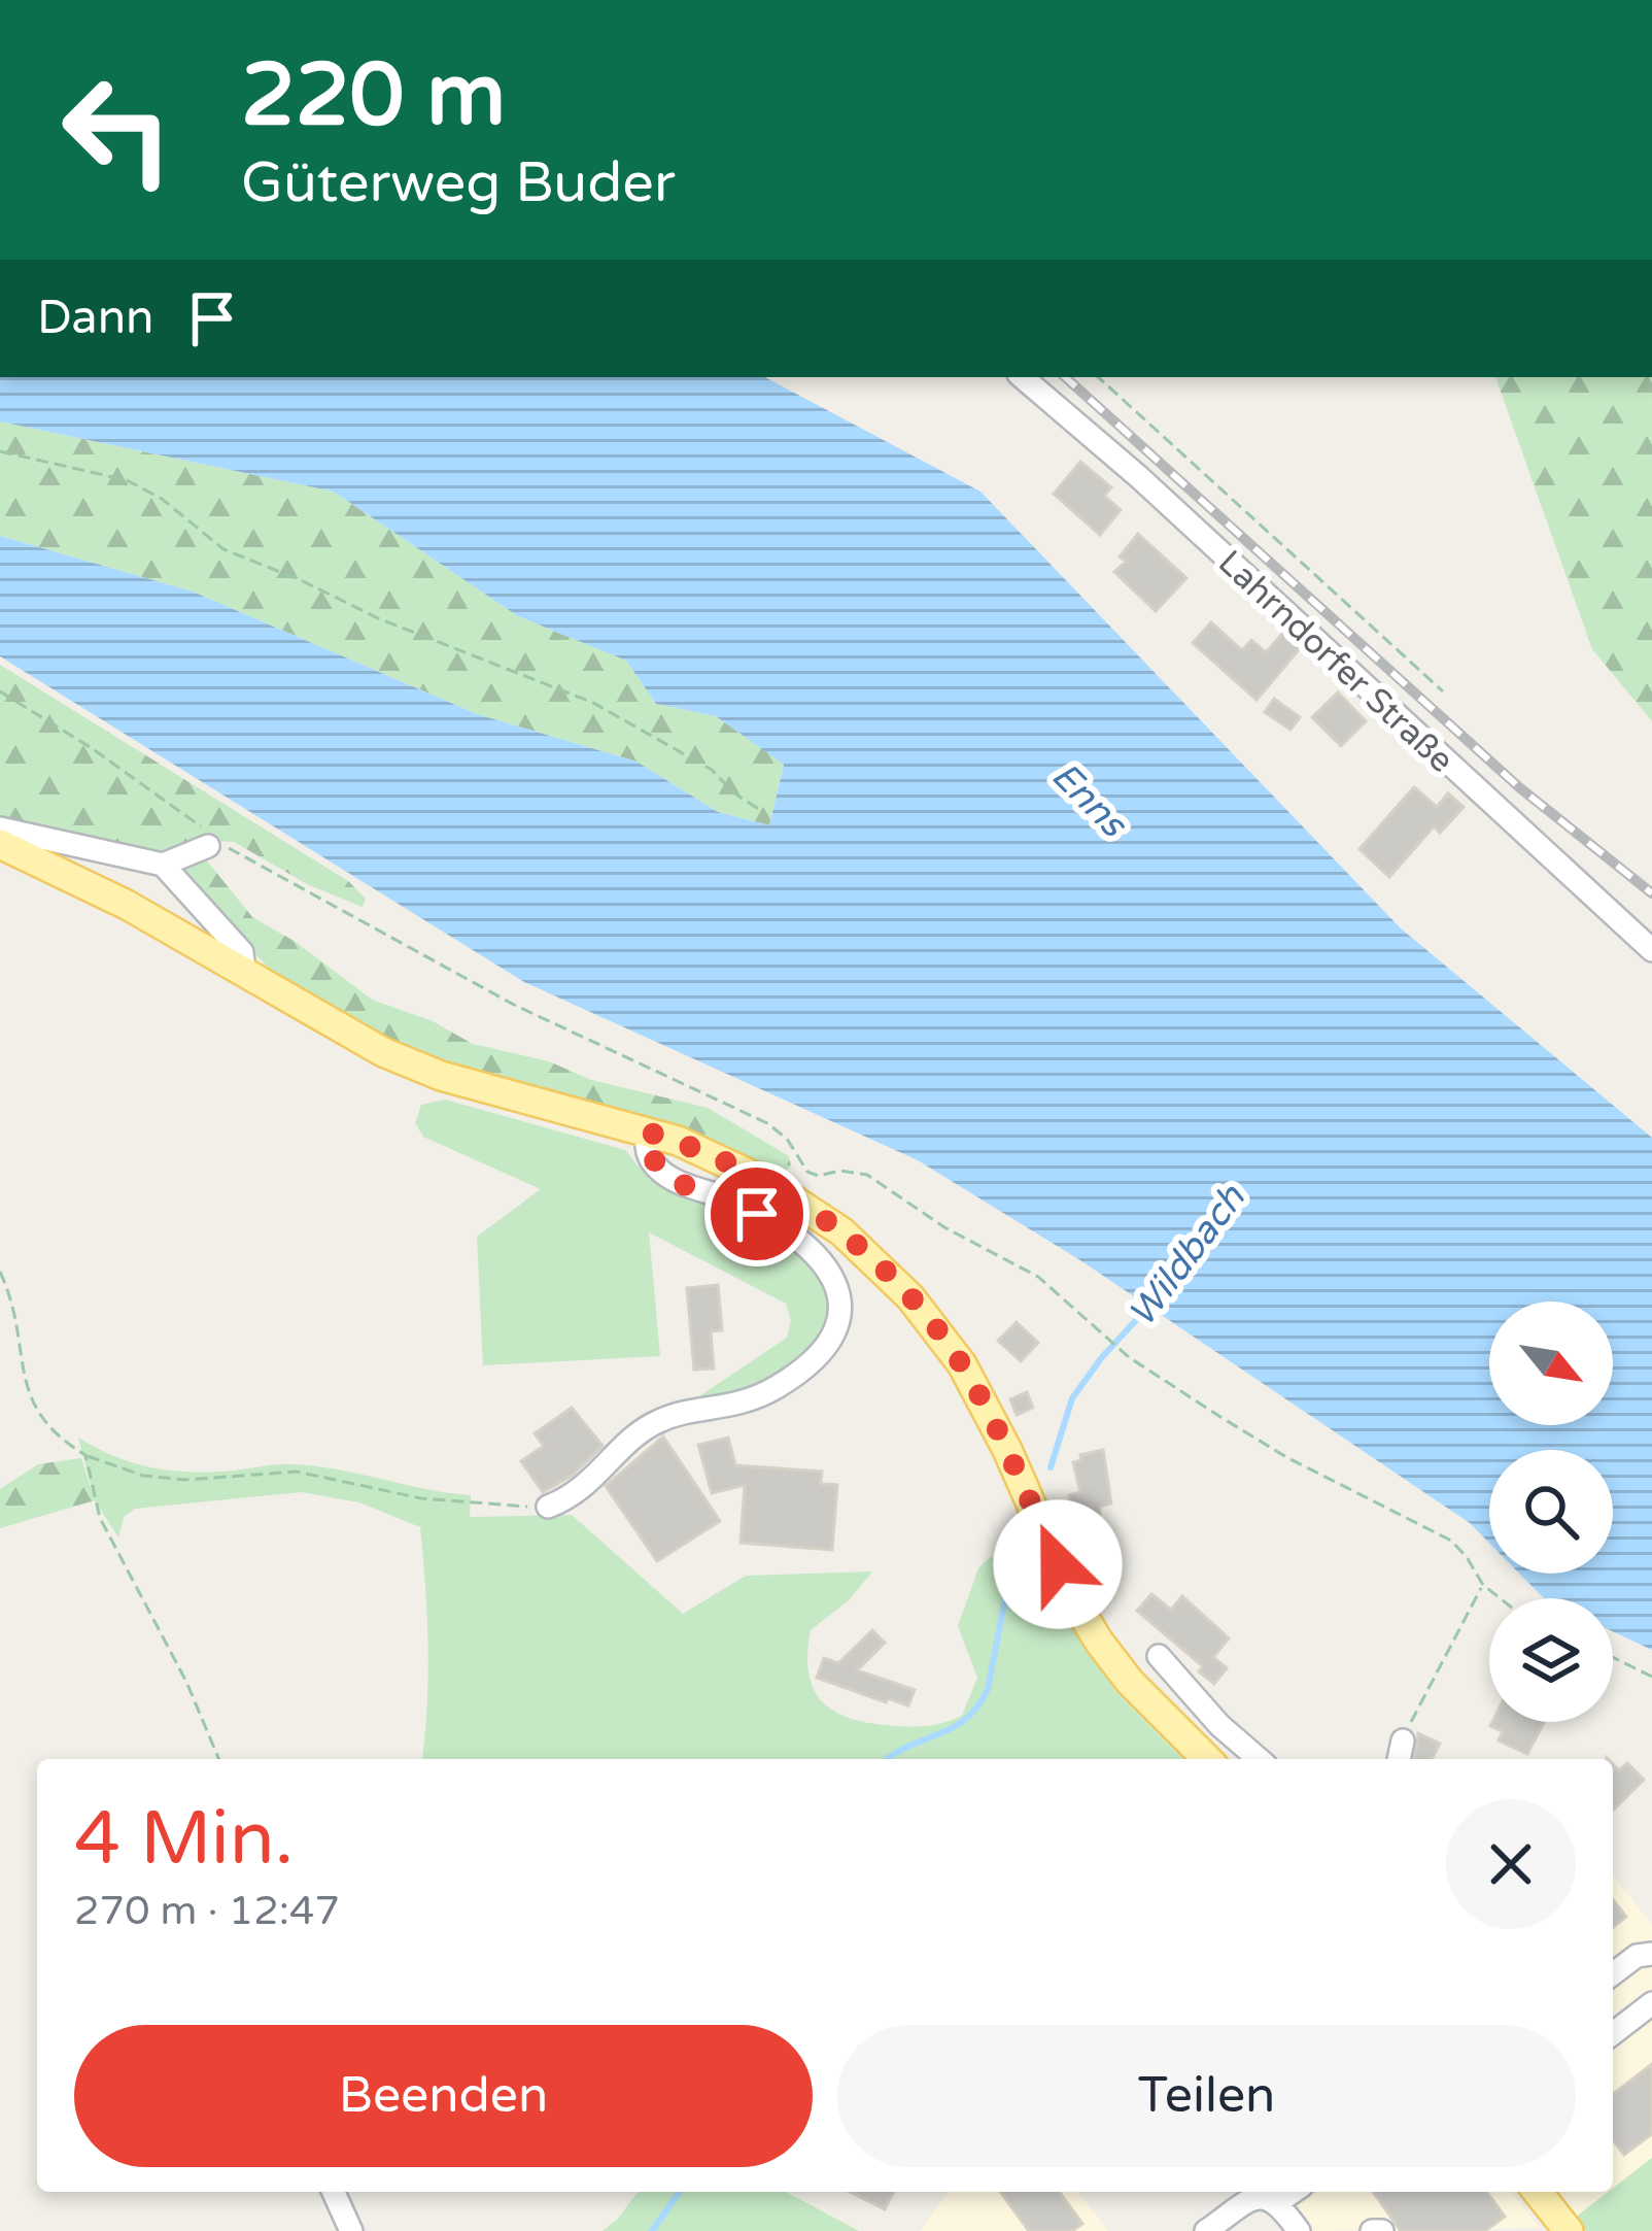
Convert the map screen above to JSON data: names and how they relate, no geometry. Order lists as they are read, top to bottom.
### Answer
{
  "streets": {
    "street": ["Lahrndorfer Straße"]
  },
  "water": ["Enns", "Wildbach"],
  "north": "bottom right",
  "page": {
    "turn": ["220 m", "Güterweg Buder"],
    "then": "Dann",
    "heading": ["4 Min.", "270 m · 12:47"],
    "buttons": ["Beenden", "Teilen"]
  }
}
